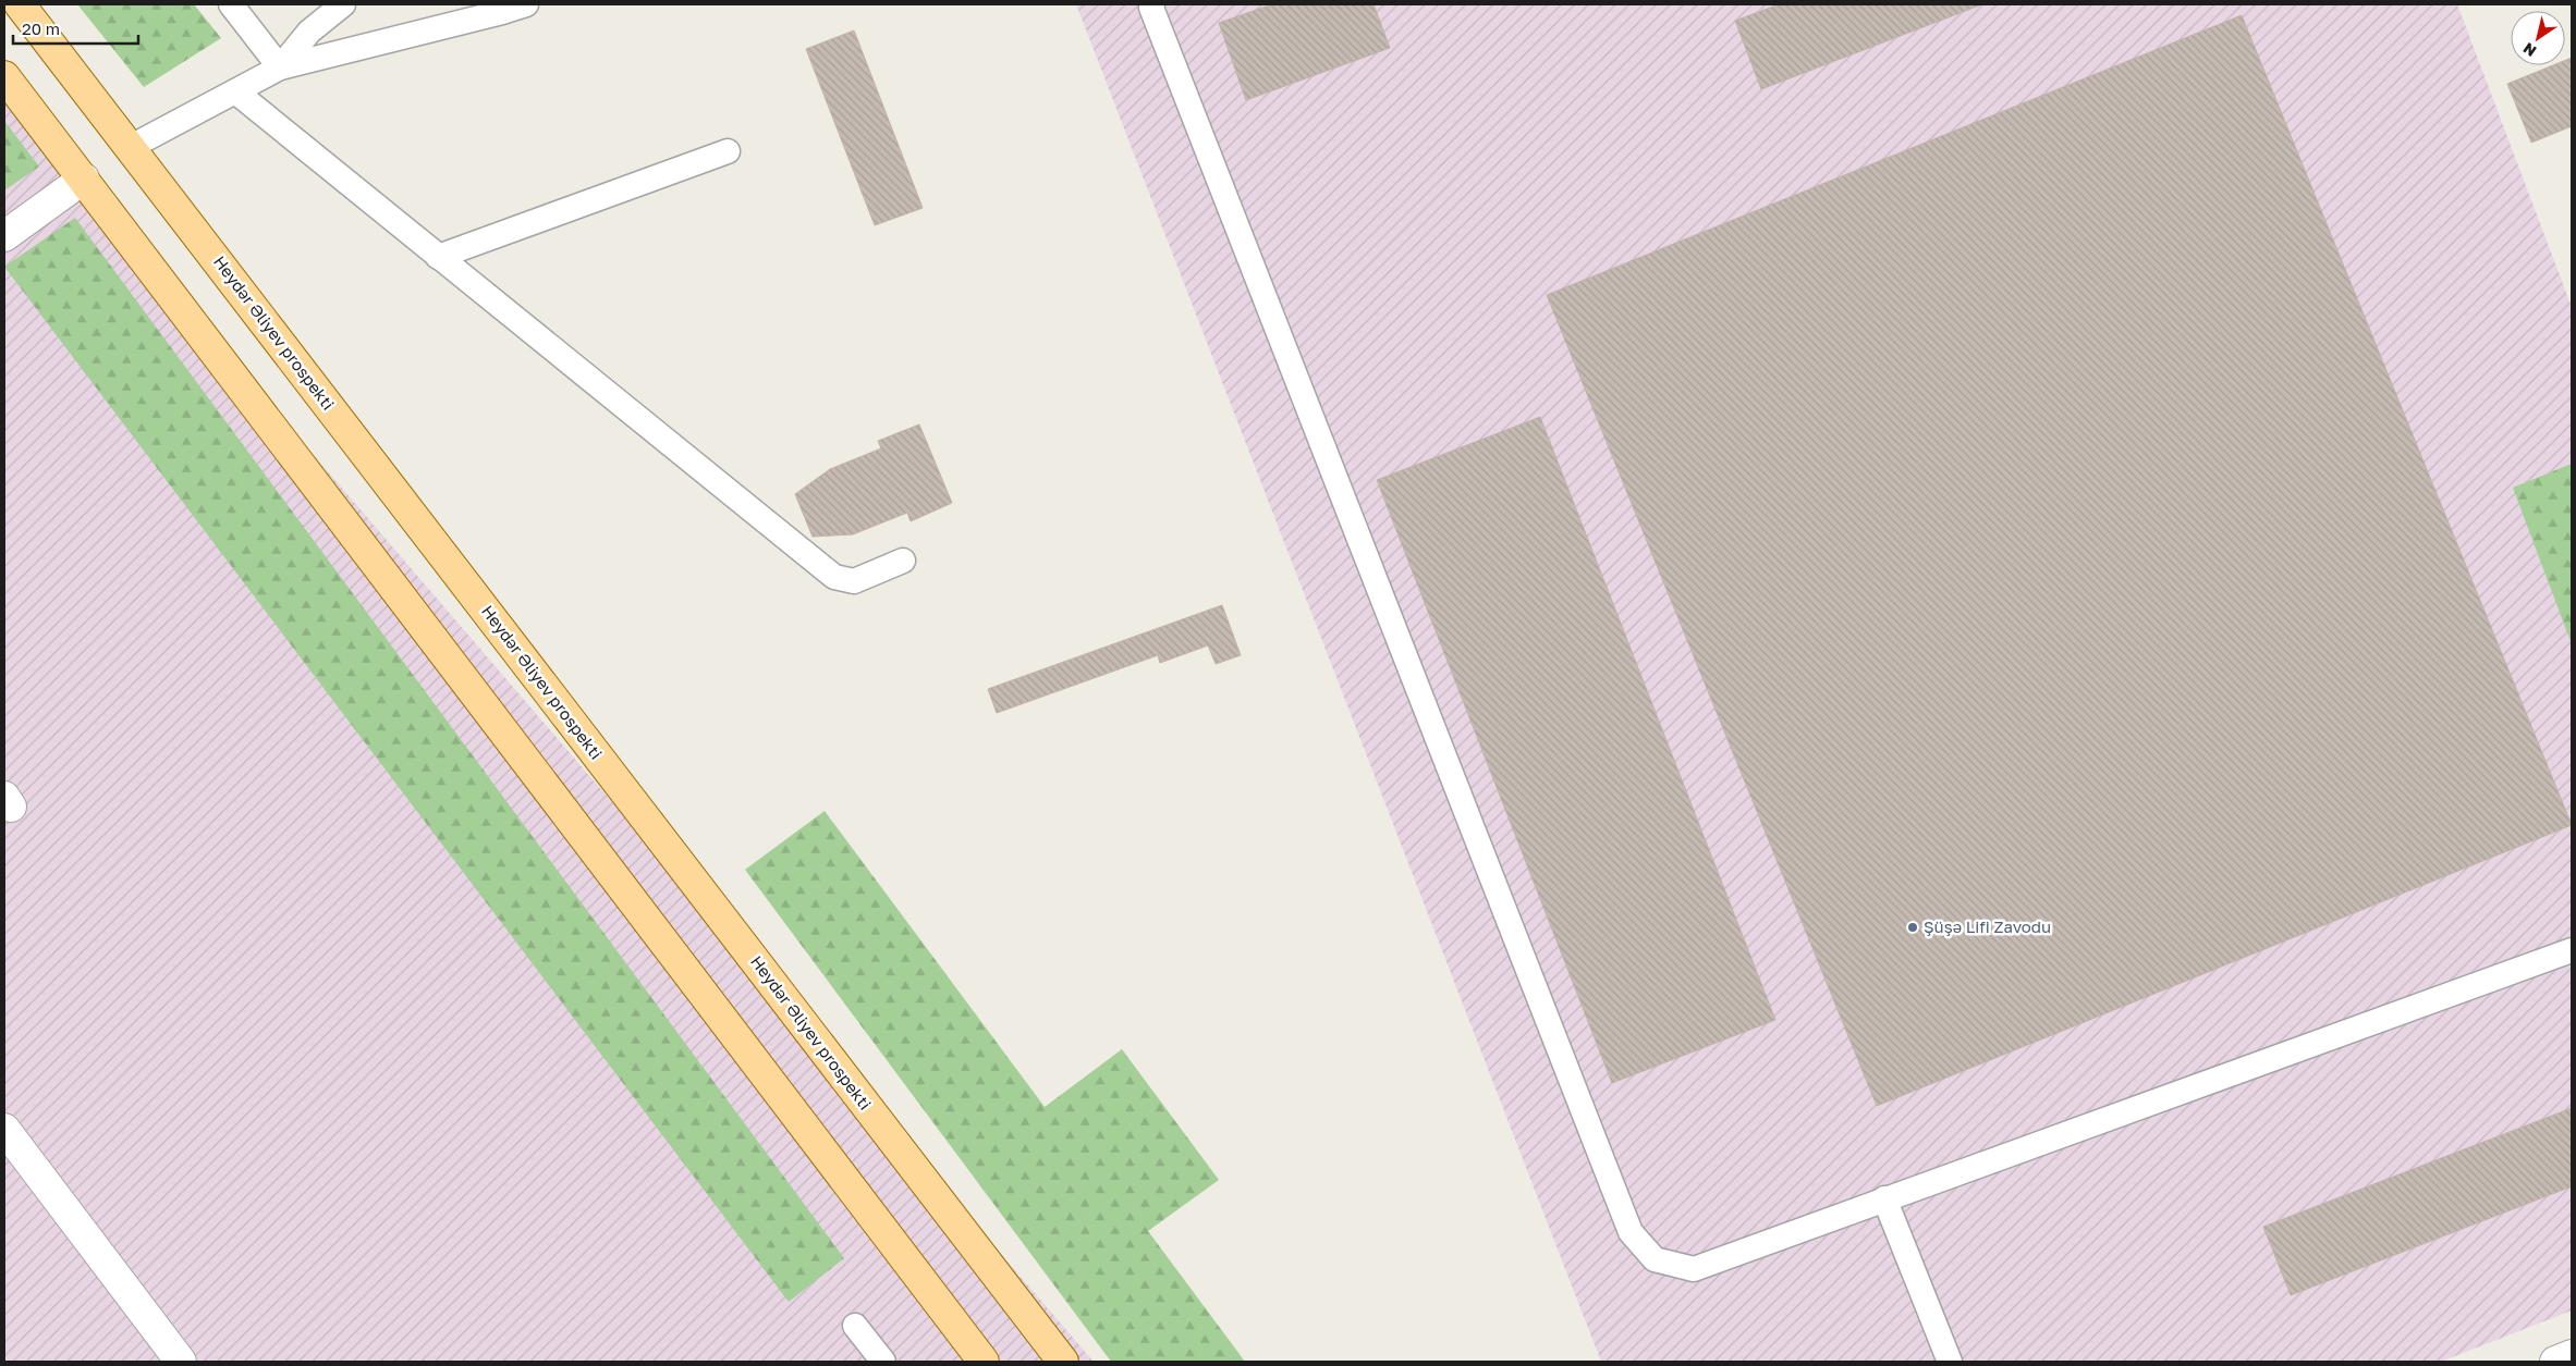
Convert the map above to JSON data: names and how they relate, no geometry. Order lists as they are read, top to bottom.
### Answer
{
  "streets": {
    "main road": ["Heydər Əliyev prospekti"]
  },
  "places": ["Şüşə Lifi Zavodu"],
  "scale_bar": "20 m",
  "north": "bottom left"
}
